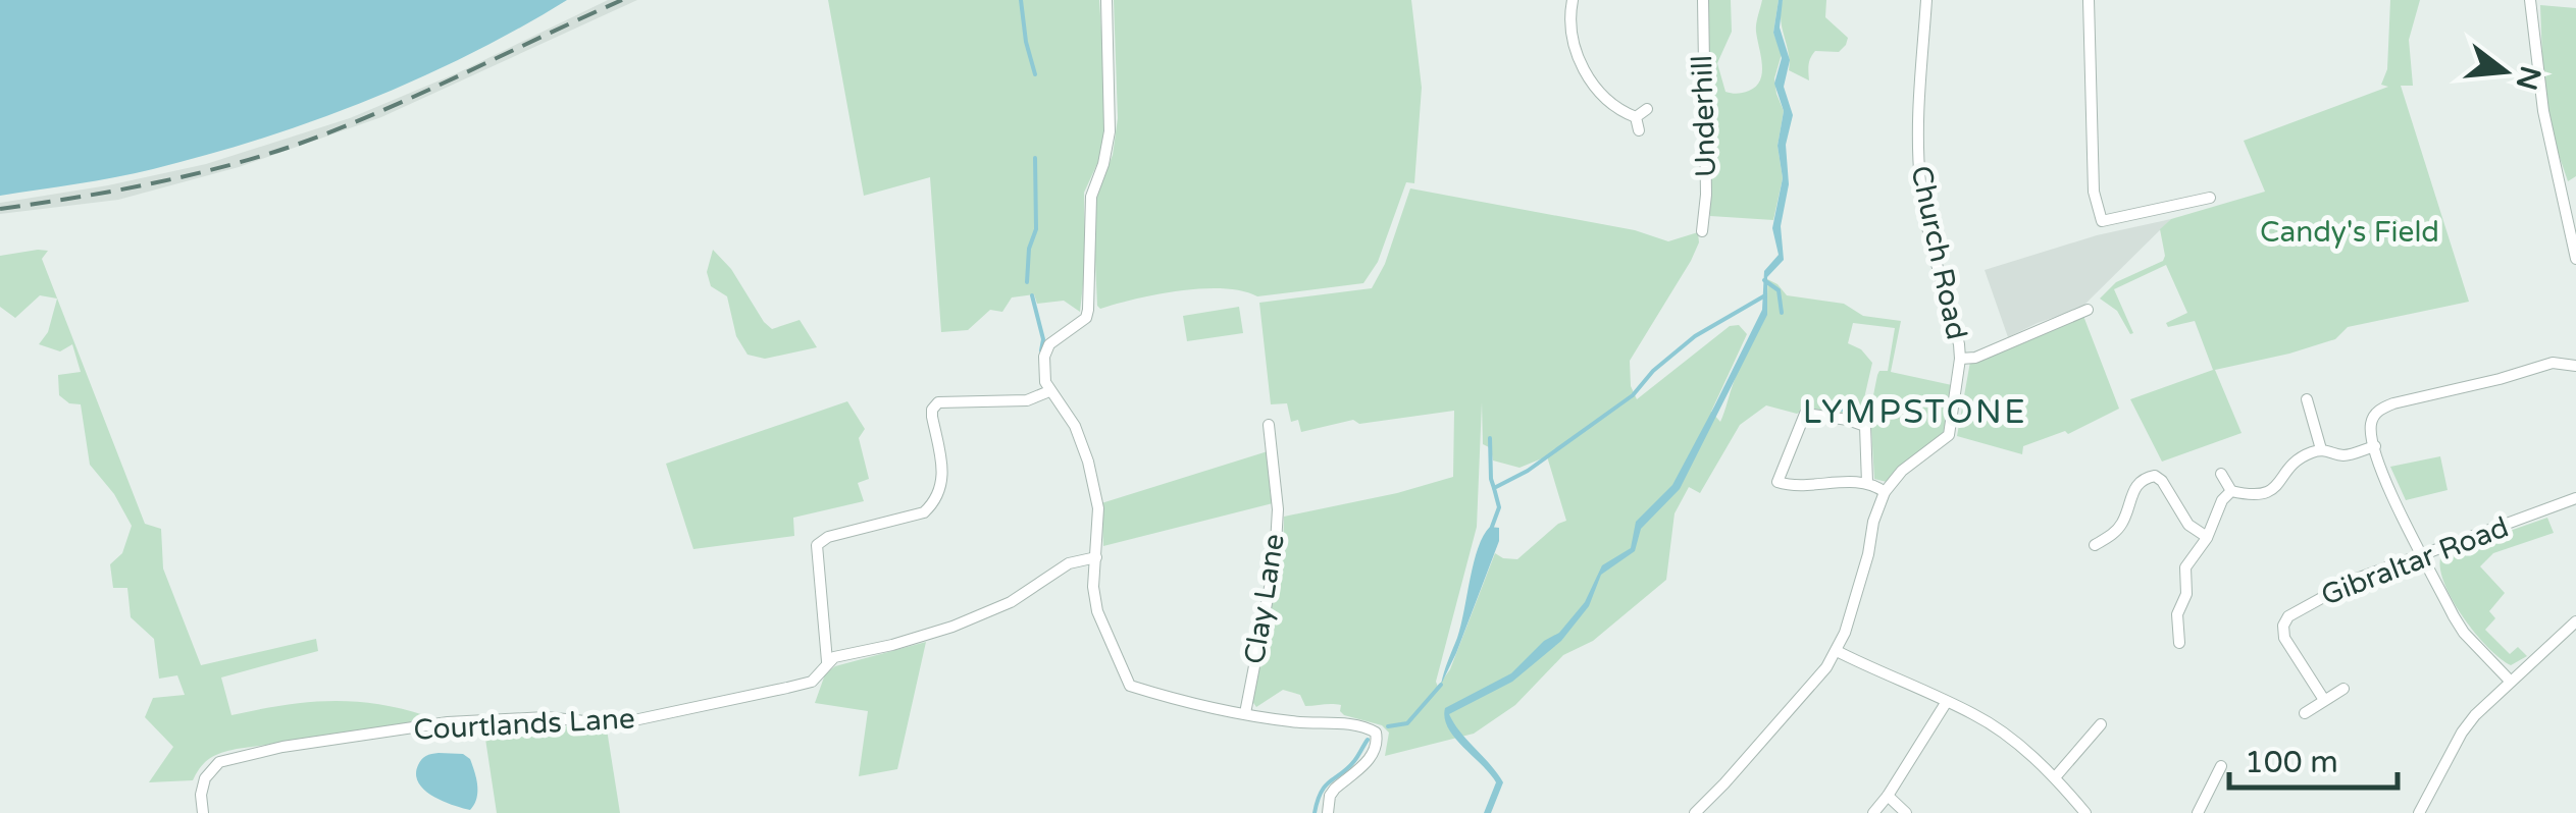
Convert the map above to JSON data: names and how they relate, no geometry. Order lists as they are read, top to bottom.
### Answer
{
  "streets": {
    "street": [
      "Underhill",
      "Church Road",
      "Gibraltar Road",
      "Clay Lane",
      "Courtlands Lane"
    ]
  },
  "districts": ["LYMPSTONE"],
  "parks": ["Candy's Field"],
  "scale_bar": "100 m",
  "north": "right"
}
